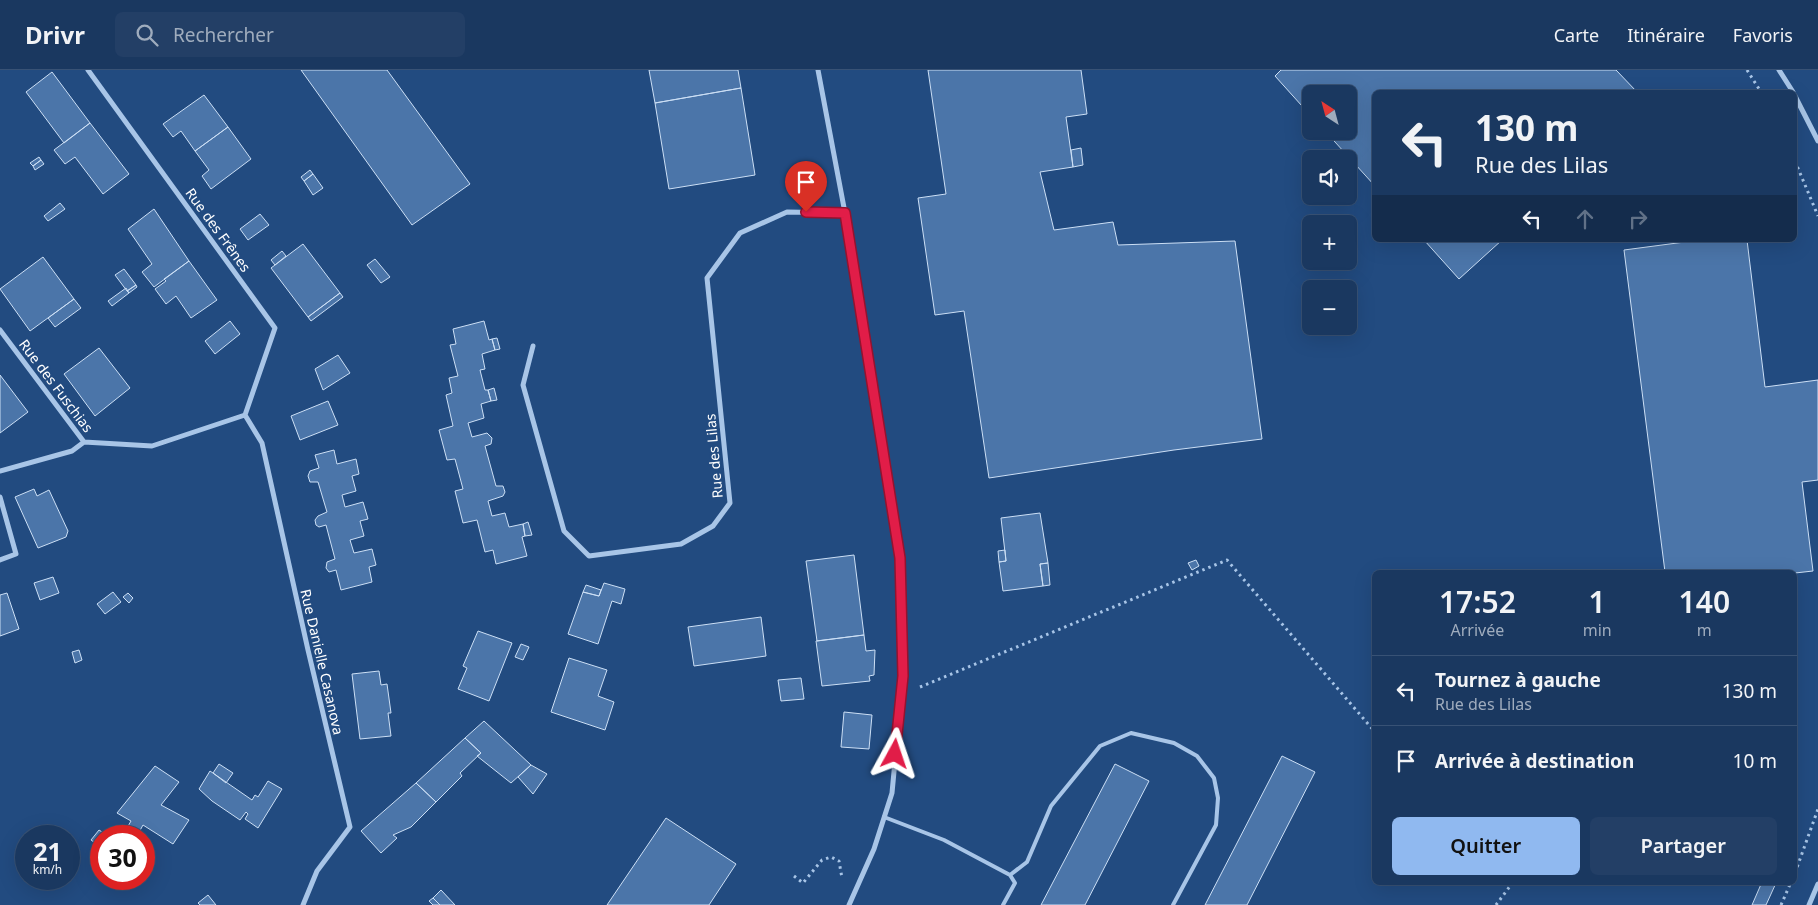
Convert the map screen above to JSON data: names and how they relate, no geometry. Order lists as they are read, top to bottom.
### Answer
{
  "streets": {
    "street": [
      "Rue des Frênes",
      "Rue des Fuschias",
      "Rue des Lilas",
      "Rue Danielle Casanova"
    ]
  },
  "crossings": [
    ["Rue des Frênes", "Rue des Fuschias"],
    ["Rue des Frênes", "Rue Danielle Casanova"],
    ["Rue des Fuschias", "Rue Danielle Casanova"]
  ],
  "north": "top left",
  "page": {
    "header": "Drivr",
    "search": "Rechercher",
    "nav": ["Carte", "Itinéraire", "Favoris"],
    "map_buttons": ["+", "−"],
    "turn": ["130 m", "Rue des Lilas"],
    "eta": [
      "17:52",
      "Arrivée",
      "1",
      "min",
      "140",
      "m"
    ],
    "list": [
      {
        "name": "Tournez à gauche",
        "note": "Rue des Lilas",
        "value": "130 m"
      },
      {
        "name": "Arrivée à destination",
        "value": "10 m"
      }
    ],
    "buttons": ["Quitter", "Partager"],
    "speed": "21 km/h",
    "limit": "30"
  }
}
